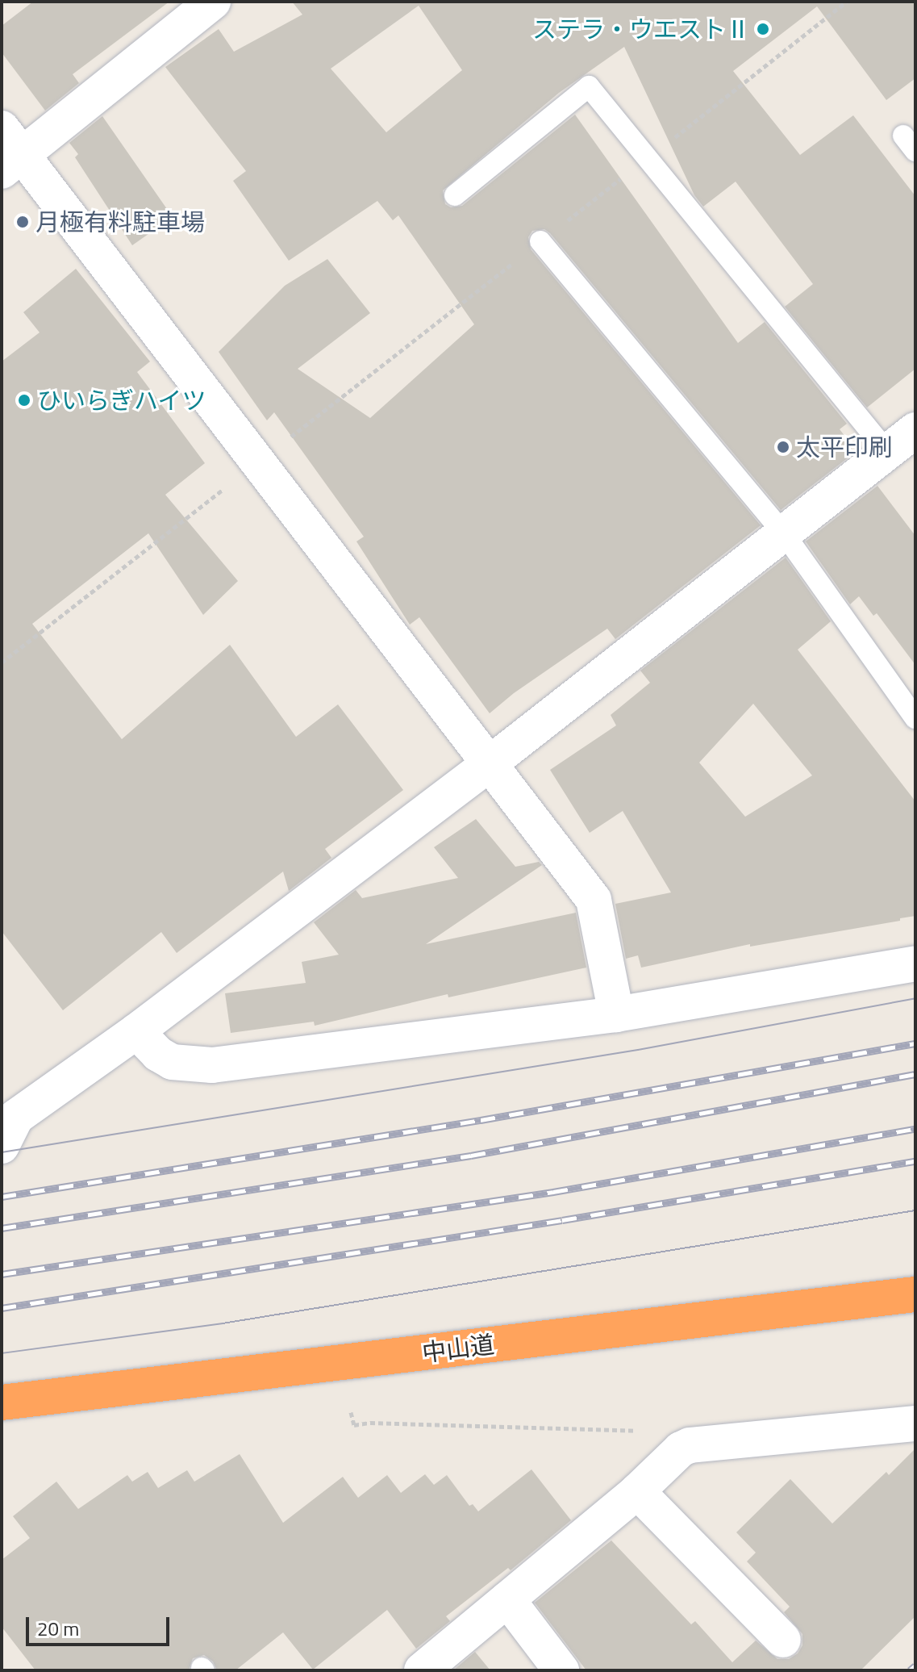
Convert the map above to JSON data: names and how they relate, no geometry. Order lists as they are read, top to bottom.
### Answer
{
  "streets": {
    "highway": ["中山道"]
  },
  "places": [
    "ステラ・ウエストⅡ",
    "月極有料駐車場",
    "ひいらぎハイツ",
    "太平印刷"
  ],
  "scale_bar": "20 m"
}
